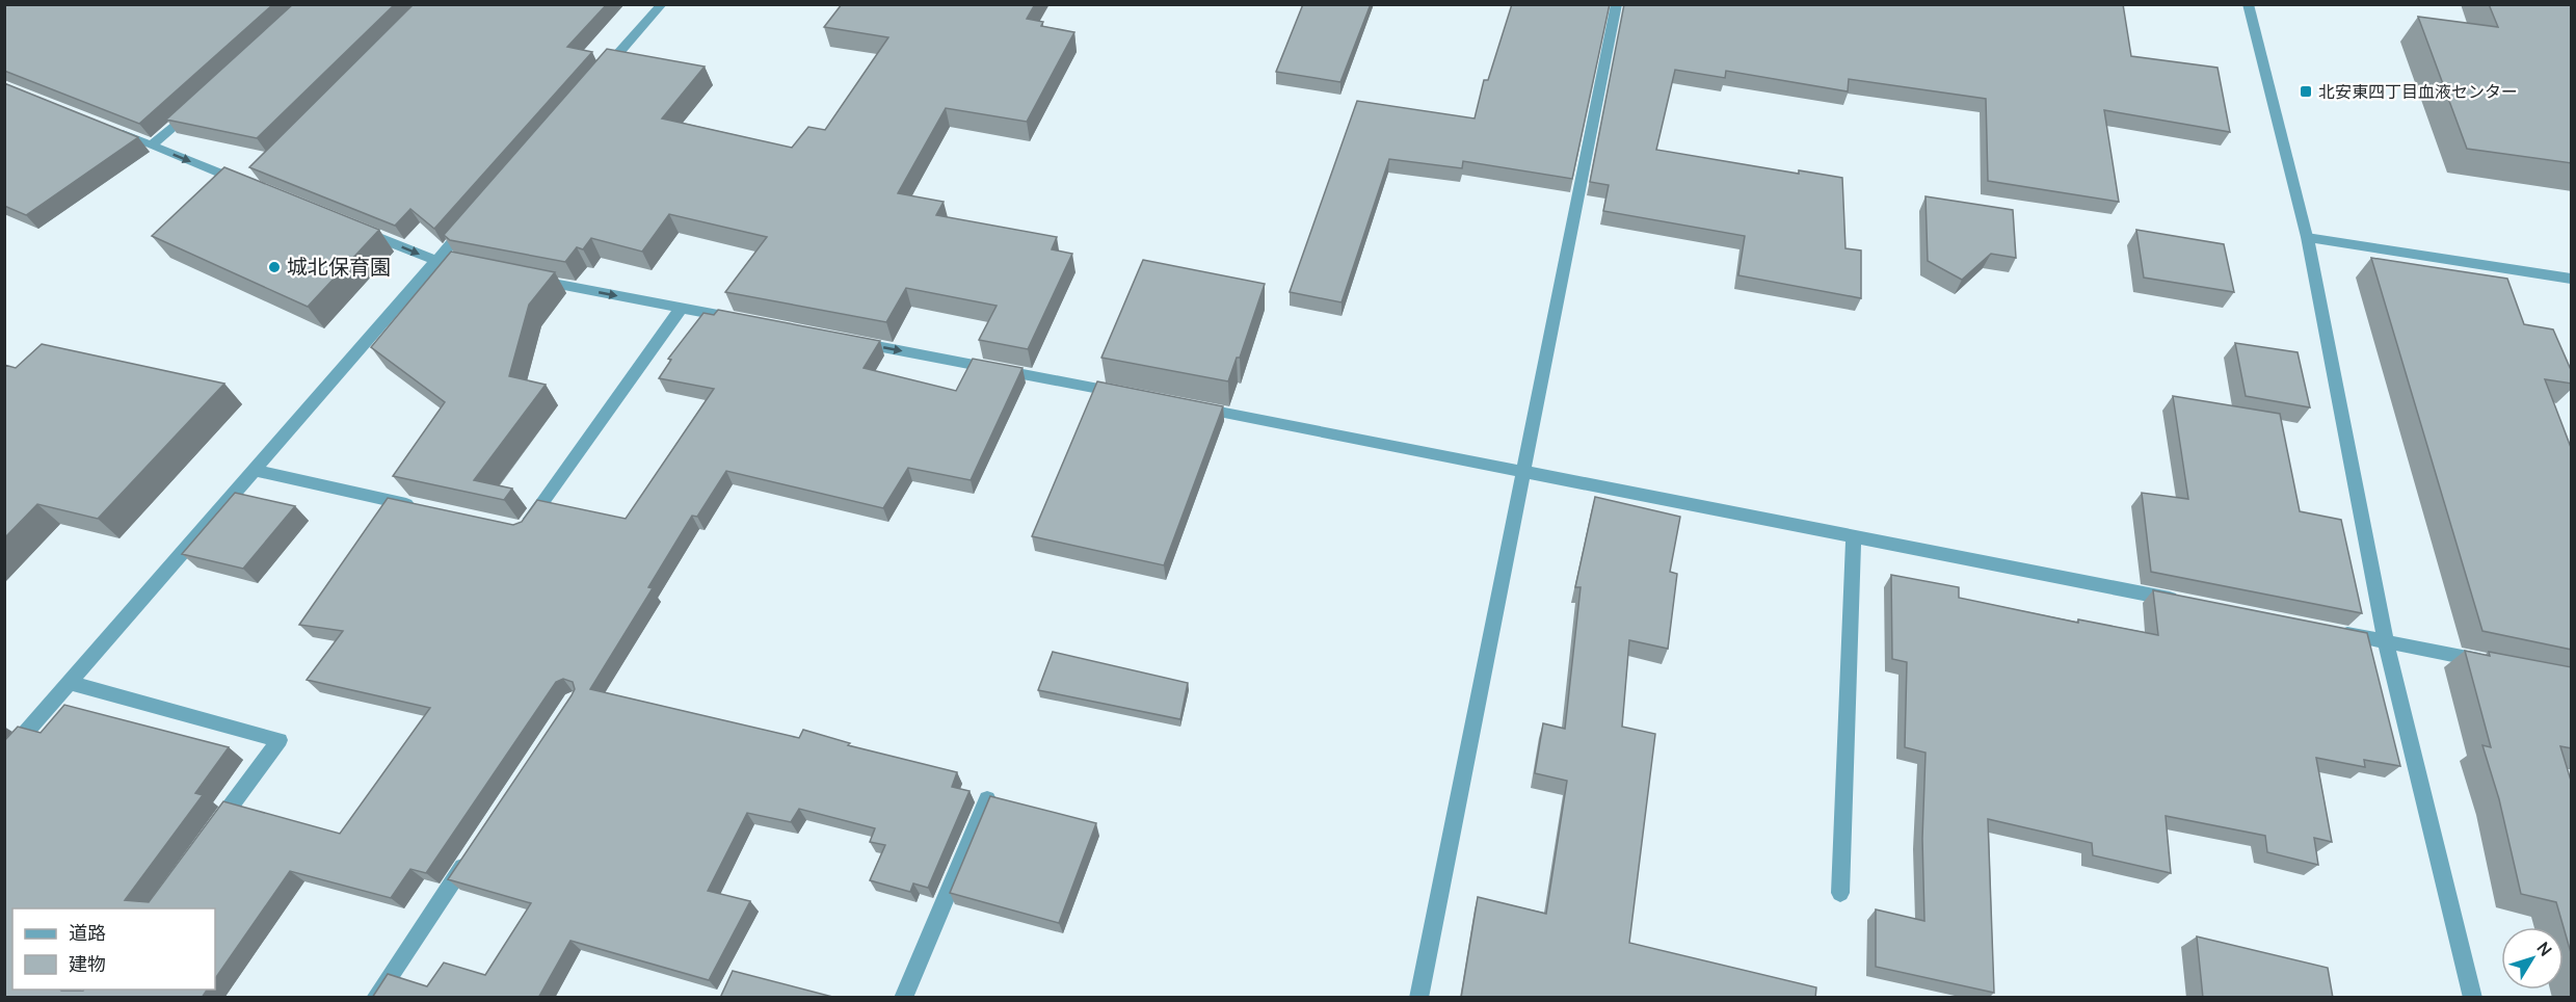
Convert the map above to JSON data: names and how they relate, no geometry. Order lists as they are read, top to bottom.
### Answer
{
  "places": {
    "transit": ["北安東四丁目血液センター"],
    "other": ["城北保育園"]
  },
  "legend": ["道路", "建物"],
  "north": "top right"
}
